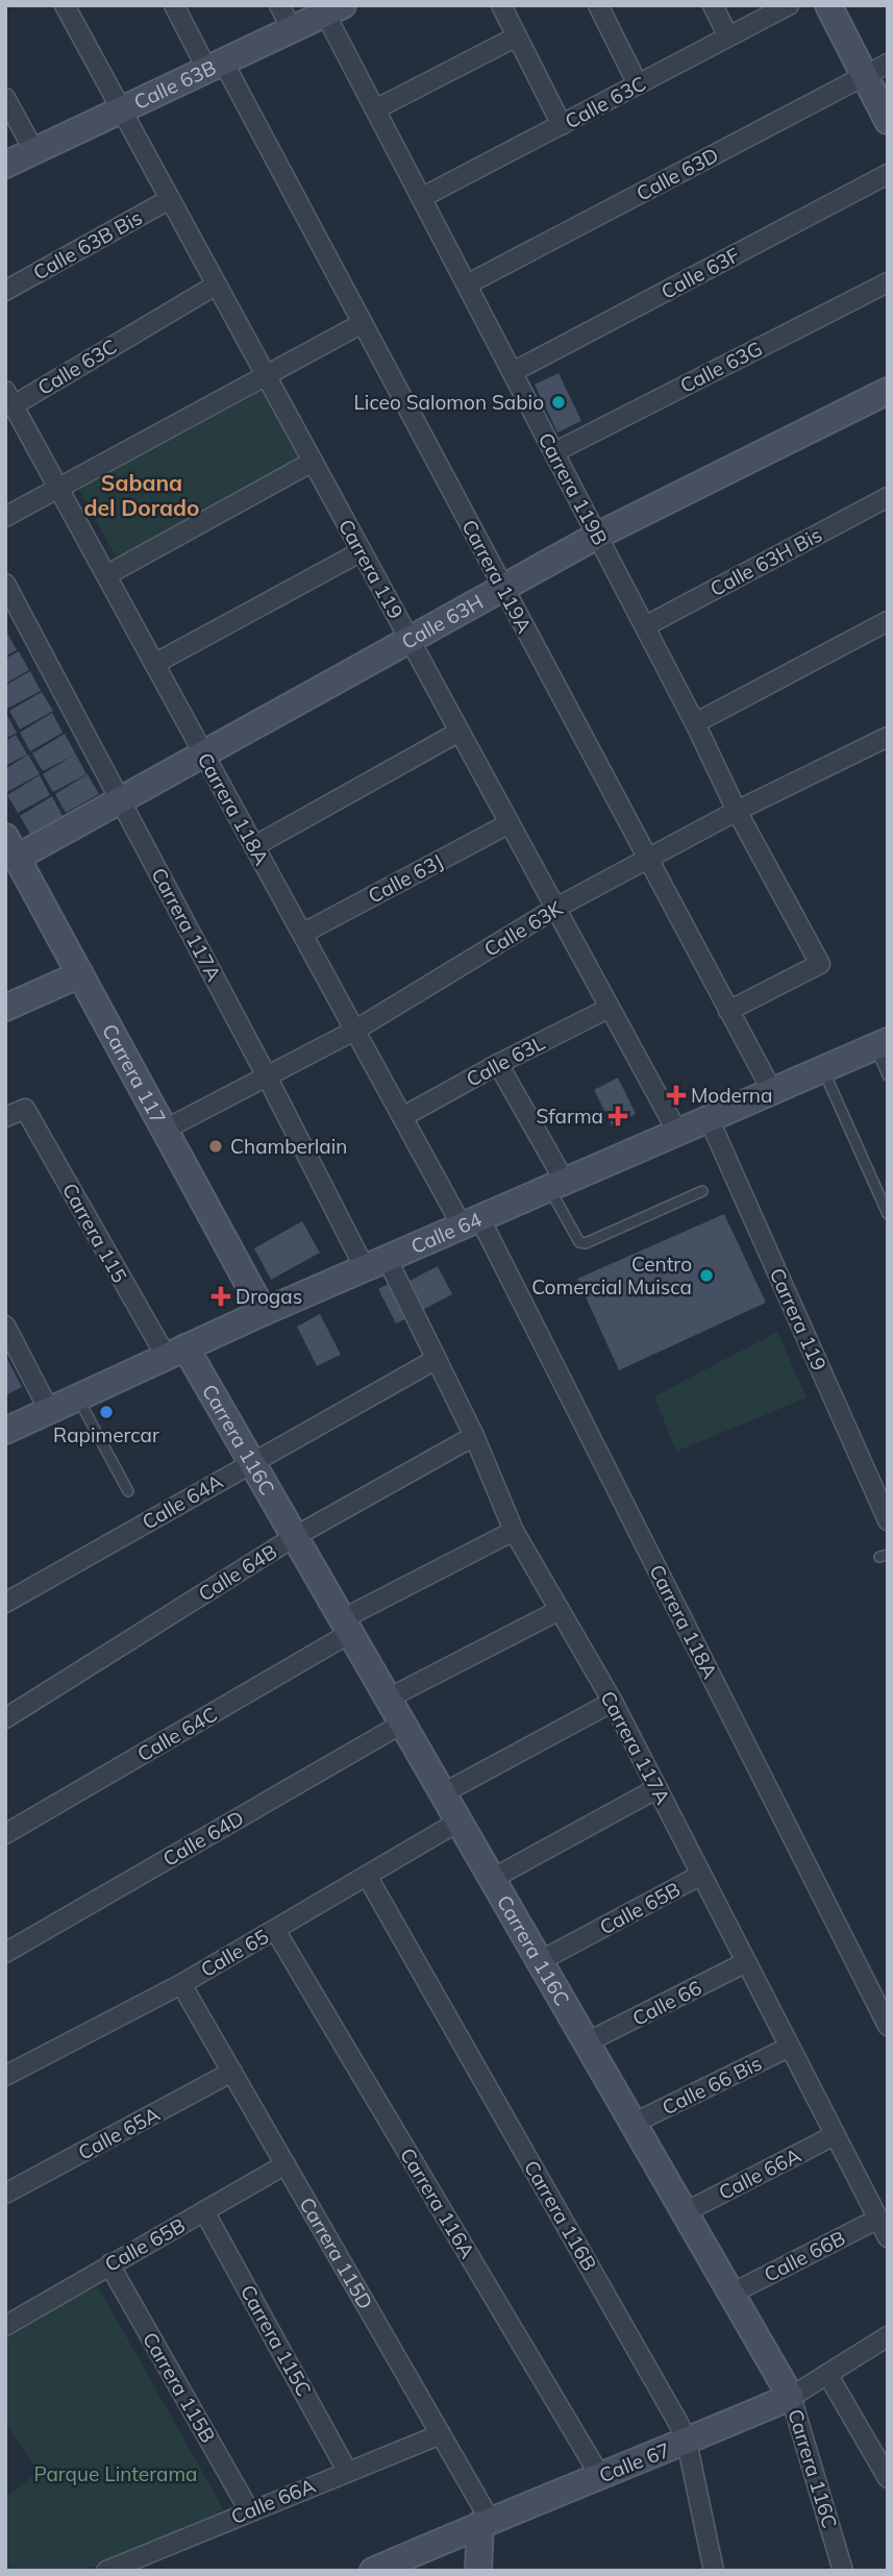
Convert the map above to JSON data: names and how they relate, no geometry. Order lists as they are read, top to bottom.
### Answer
{
  "streets": {
    "street": [
      "Calle 63B",
      "Calle 63C",
      "Calle 63D",
      "Calle 63B Bis",
      "Calle 63F",
      "Calle 63G",
      "Carrera 119B",
      "Calle 63H Bis",
      "Carrera 119",
      "Carrera 119A",
      "Calle 63H",
      "Carrera 118A",
      "Calle 63J",
      "Carrera 117A",
      "Calle 63K",
      "Calle 63L",
      "Carrera 117",
      "Carrera 115",
      "Calle 64",
      "Carrera 116C",
      "Calle 64A",
      "Calle 64B",
      "Calle 64C",
      "Calle 64D",
      "Calle 65B",
      "Calle 65",
      "Calle 66",
      "Calle 66 Bis",
      "Calle 65A",
      "Calle 66A",
      "Carrera 116A",
      "Carrera 116B",
      "Carrera 115D",
      "Calle 66B",
      "Carrera 115C",
      "Carrera 115B",
      "Calle 67"
    ]
  },
  "crossings": [
    ["Calle 63B", "Carrera 119B"],
    ["Calle 63B", "Carrera 119"],
    ["Calle 63B", "Carrera 119A"],
    ["Calle 63C", "Carrera 119B"],
    ["Calle 63C", "Carrera 119"],
    ["Calle 63C", "Carrera 118A"],
    ["Calle 63D", "Carrera 119B"],
    ["Calle 63B Bis", "Carrera 119"],
    ["Calle 63F", "Carrera 119B"],
    ["Calle 63G", "Carrera 119B"],
    ["Carrera 119B", "Calle 63H Bis"],
    ["Carrera 119B", "Carrera 119A"],
    ["Carrera 119B", "Calle 63H"],
    ["Carrera 119B", "Calle 63K"],
    ["Carrera 119", "Calle 63H"],
    ["Carrera 119", "Calle 63J"],
    ["Carrera 119", "Calle 63K"],
    ["Carrera 119", "Calle 63L"],
    ["Carrera 119", "Calle 64"],
    ["Carrera 119A", "Calle 63H"],
    ["Carrera 119A", "Calle 63K"],
    ["Carrera 119A", "Calle 64"],
    ["Calle 63H", "Carrera 118A"],
    ["Calle 63H", "Carrera 117A"],
    ["Calle 63H", "Carrera 117"],
    ["Carrera 118A", "Calle 63J"],
    ["Carrera 118A", "Calle 63K"],
    ["Carrera 118A", "Calle 63L"],
    ["Carrera 118A", "Calle 64"],
    ["Carrera 117A", "Calle 63K"],
    ["Carrera 117A", "Calle 64"],
    ["Carrera 117A", "Calle 64A"],
    ["Carrera 117A", "Calle 64B"],
    ["Carrera 117A", "Calle 64C"],
    ["Carrera 117A", "Calle 65B"],
    ["Carrera 117A", "Calle 66"],
    ["Carrera 117A", "Calle 66 Bis"],
    ["Carrera 117A", "Calle 66A"],
    ["Carrera 117A", "Calle 66B"],
    ["Calle 63K", "Carrera 117"],
    ["Carrera 117", "Calle 64"],
    ["Carrera 115", "Calle 64"],
    ["Carrera 115", "Carrera 116C"],
    ["Calle 64", "Carrera 116C"],
    ["Carrera 116C", "Calle 64A"],
    ["Carrera 116C", "Calle 64B"],
    ["Carrera 116C", "Calle 64C"],
    ["Carrera 116C", "Calle 64D"],
    ["Carrera 116C", "Calle 65B"],
    ["Carrera 116C", "Calle 65"],
    ["Carrera 116C", "Calle 66"],
    ["Carrera 116C", "Calle 66 Bis"],
    ["Carrera 116C", "Calle 66A"],
    ["Carrera 116C", "Calle 66B"],
    ["Carrera 116C", "Calle 67"],
    ["Calle 65B", "Carrera 115D"],
    ["Calle 65B", "Carrera 115C"],
    ["Calle 65B", "Carrera 115B"],
    ["Calle 65", "Carrera 116A"],
    ["Calle 65", "Carrera 116B"],
    ["Calle 65", "Carrera 115D"],
    ["Calle 65A", "Carrera 115D"],
    ["Calle 66A", "Carrera 115D"],
    ["Calle 66A", "Carrera 115C"],
    ["Calle 66A", "Carrera 115B"],
    ["Carrera 116A", "Calle 67"],
    ["Carrera 116B", "Calle 67"],
    ["Carrera 115D", "Calle 67"]
  ],
  "districts": ["Sabana del Dorado"],
  "parks": ["Parque Linterama"],
  "places": {
    "other": [
      "Liceo Salomon Sabio",
      "Chamberlain",
      "Centro Comercial Muisca",
      "Rapimercar"
    ],
    "health": ["Moderna", "Sfarma", "Drogas"]
  }
}
